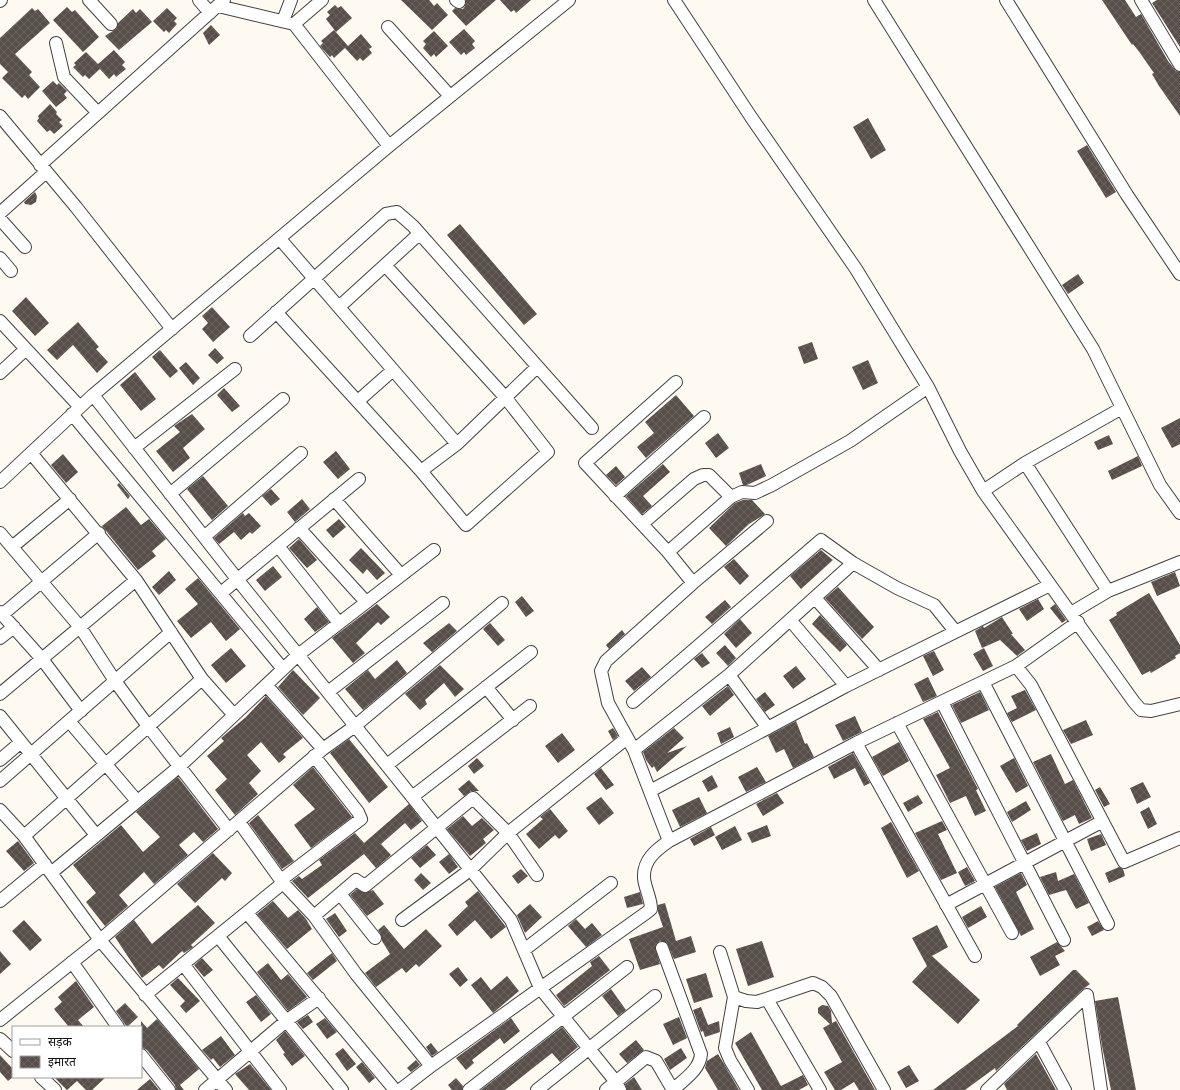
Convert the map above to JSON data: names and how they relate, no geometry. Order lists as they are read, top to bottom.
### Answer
{
  "legend": ["सड़क", "इमारत"]
}
